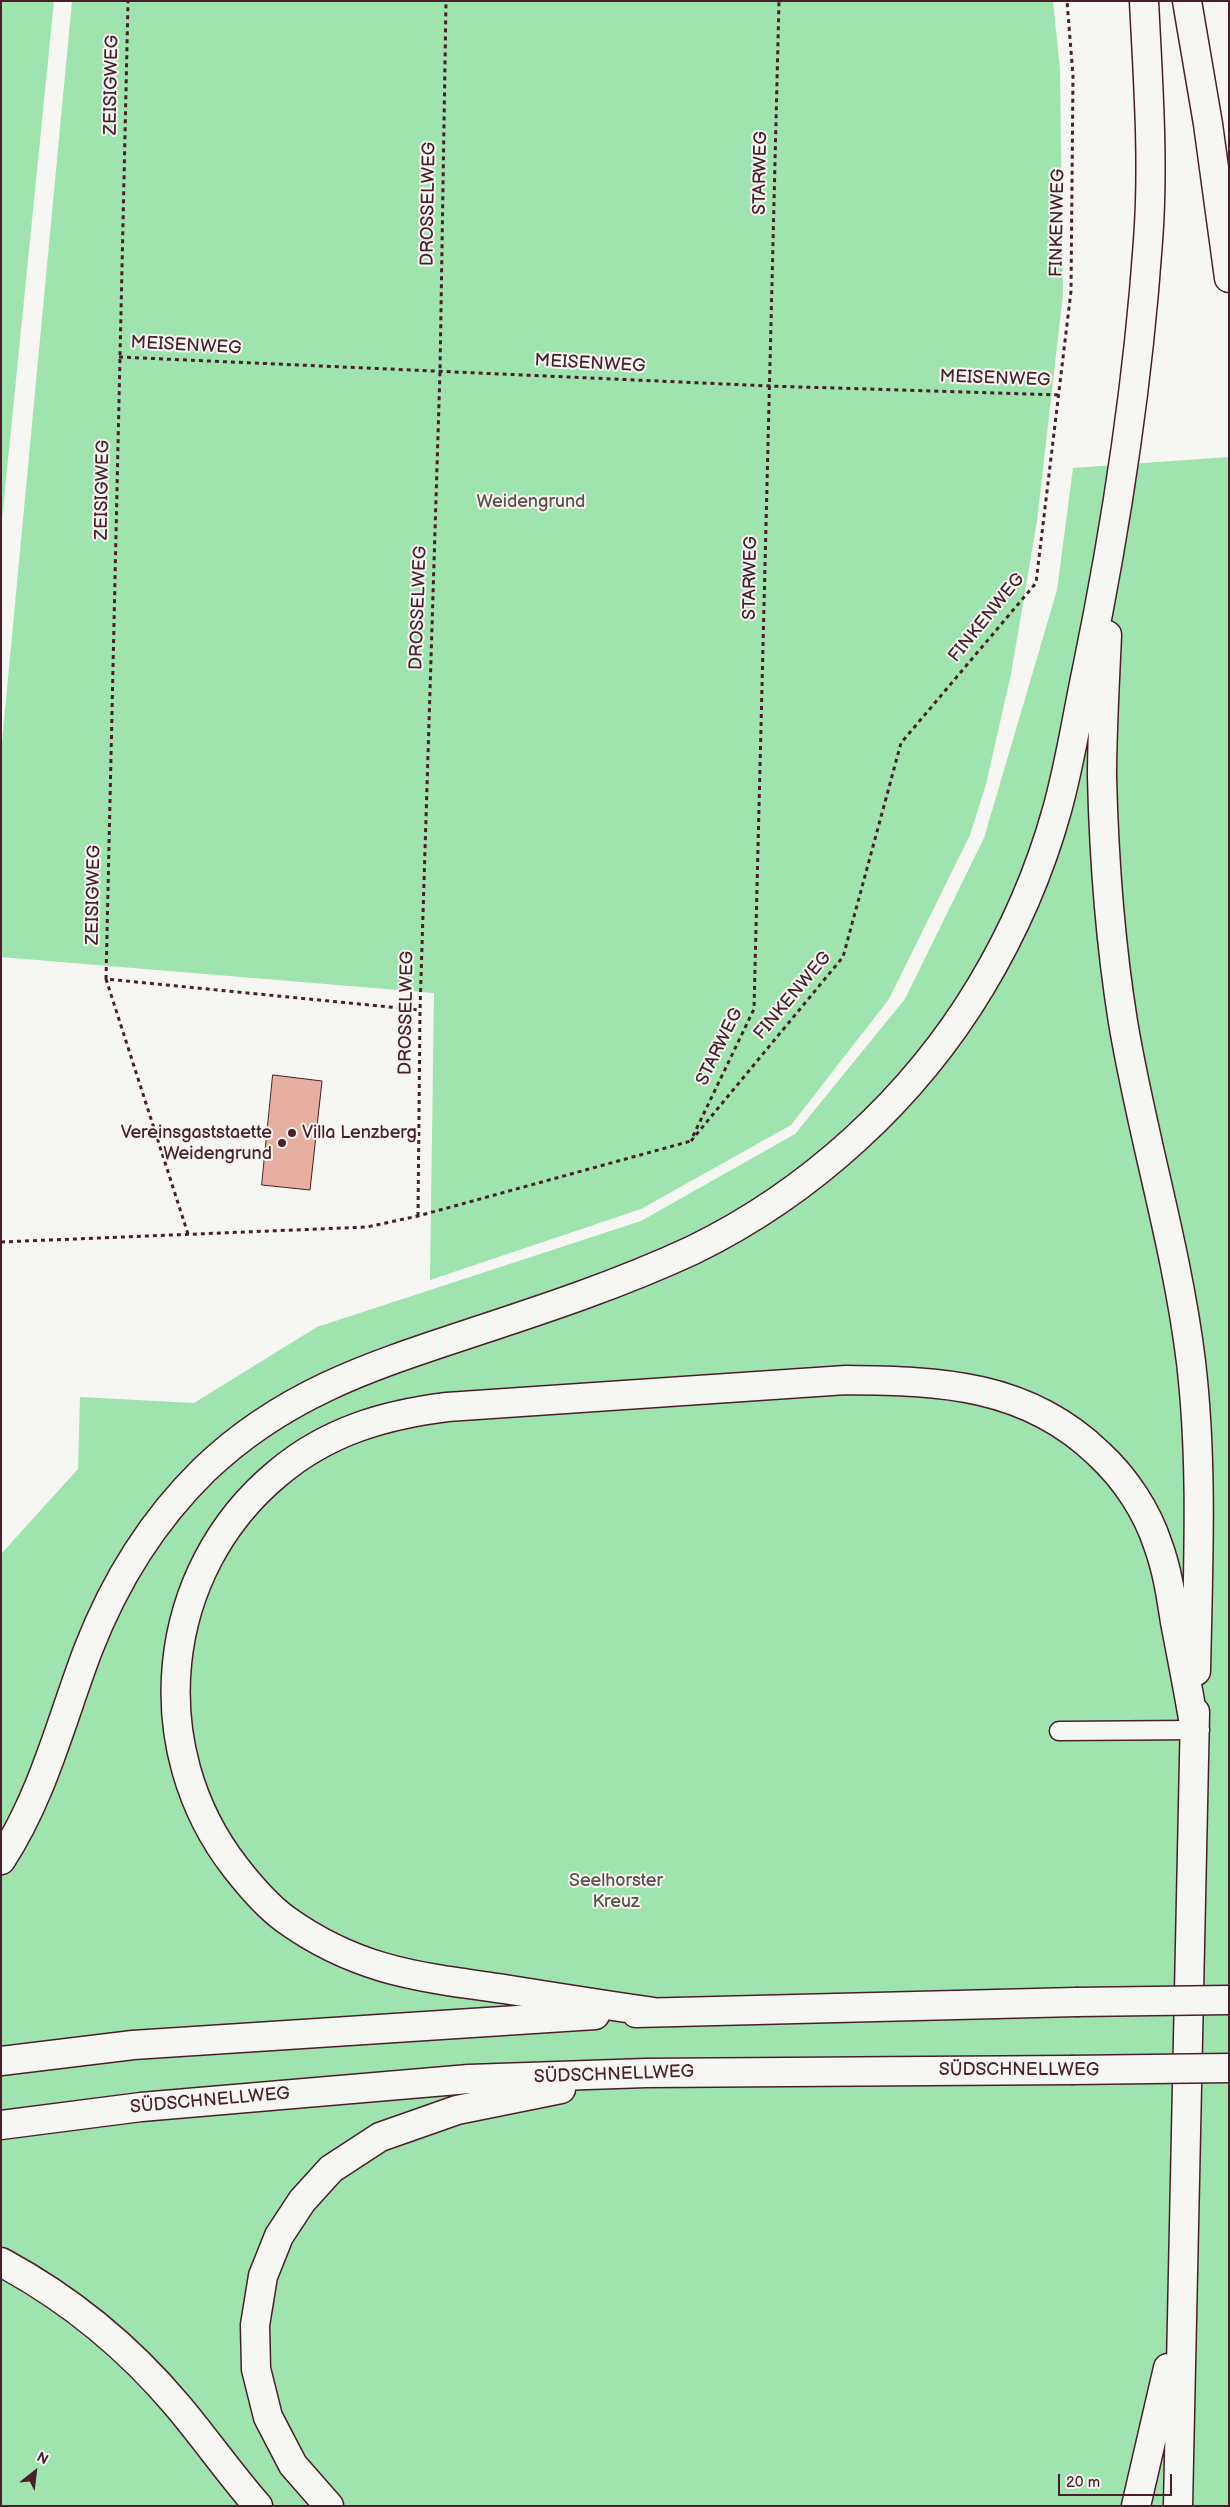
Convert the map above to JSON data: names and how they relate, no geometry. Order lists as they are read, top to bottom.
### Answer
{
  "streets": {
    "highway": ["SÜDSCHNELLWEG"],
    "path": [
      "ZEISIGWEG",
      "STARWEG",
      "DROSSELWEG",
      "FINKENWEG",
      "MEISENWEG"
    ]
  },
  "crossings": [
    ["ZEISIGWEG", "MEISENWEG"],
    ["STARWEG", "FINKENWEG"],
    ["STARWEG", "MEISENWEG"],
    ["DROSSELWEG", "MEISENWEG"],
    ["FINKENWEG", "MEISENWEG"]
  ],
  "parks": ["Weidengrund", "Seelhorster Kreuz"],
  "places": ["Villa Lenzberg", "Vereinsgaststaette Weidengrund"],
  "scale_bar": "20 m",
  "north": "top right"
}
